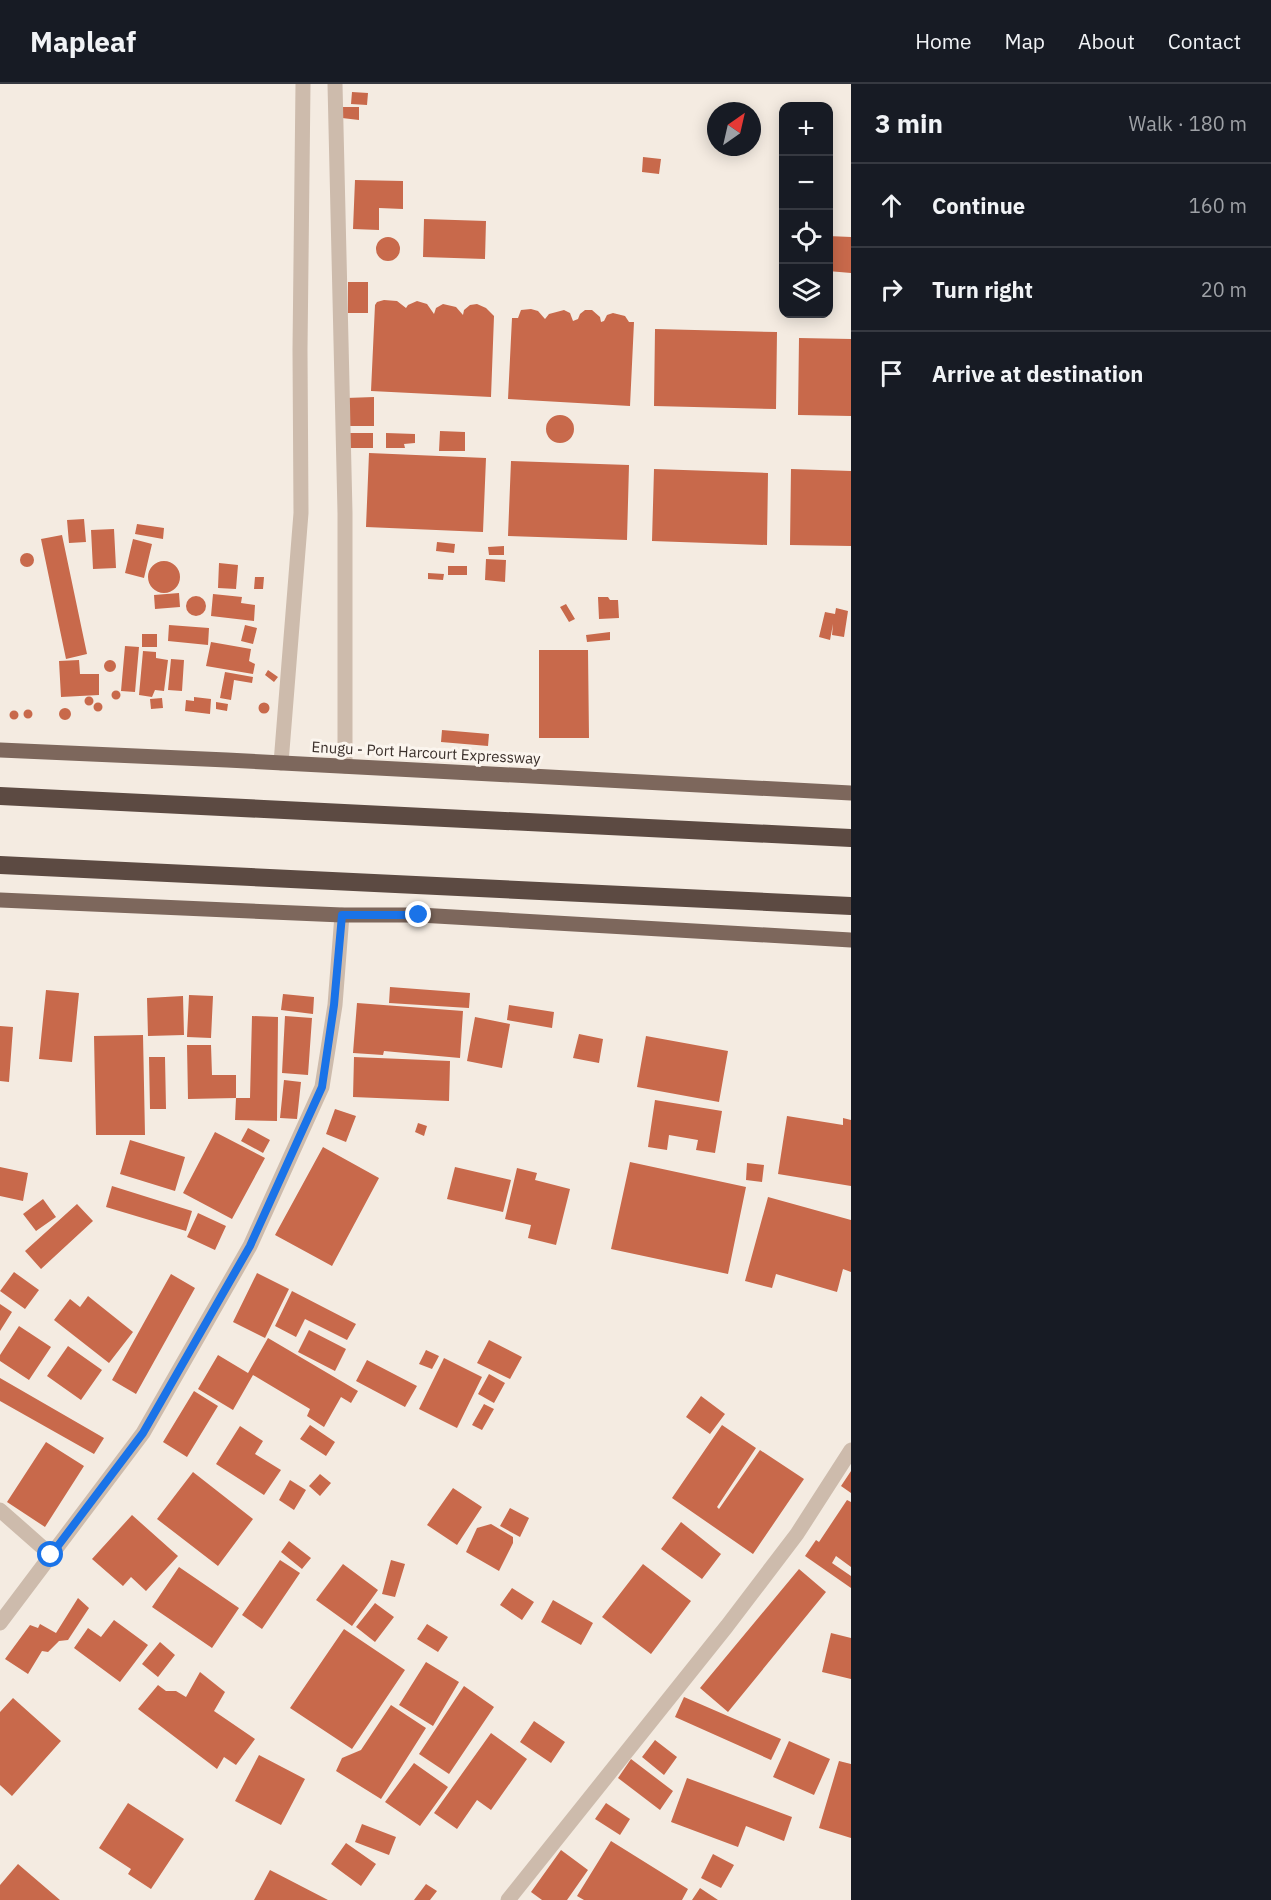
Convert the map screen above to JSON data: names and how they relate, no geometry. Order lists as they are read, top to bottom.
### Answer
{
  "streets": {
    "main road": ["Enugu - Port Harcourt Expressway"]
  },
  "north": "top right",
  "page": {
    "header": "Mapleaf",
    "nav": [
      "Home",
      "Map",
      "About",
      "Contact"
    ],
    "heading": ["3 min", "Walk · 180 m"],
    "map_buttons": ["+", "−"],
    "list": [
      ["Continue", "160 m"],
      ["Turn right", "20 m"],
      "Arrive at destination"
    ]
  }
}
